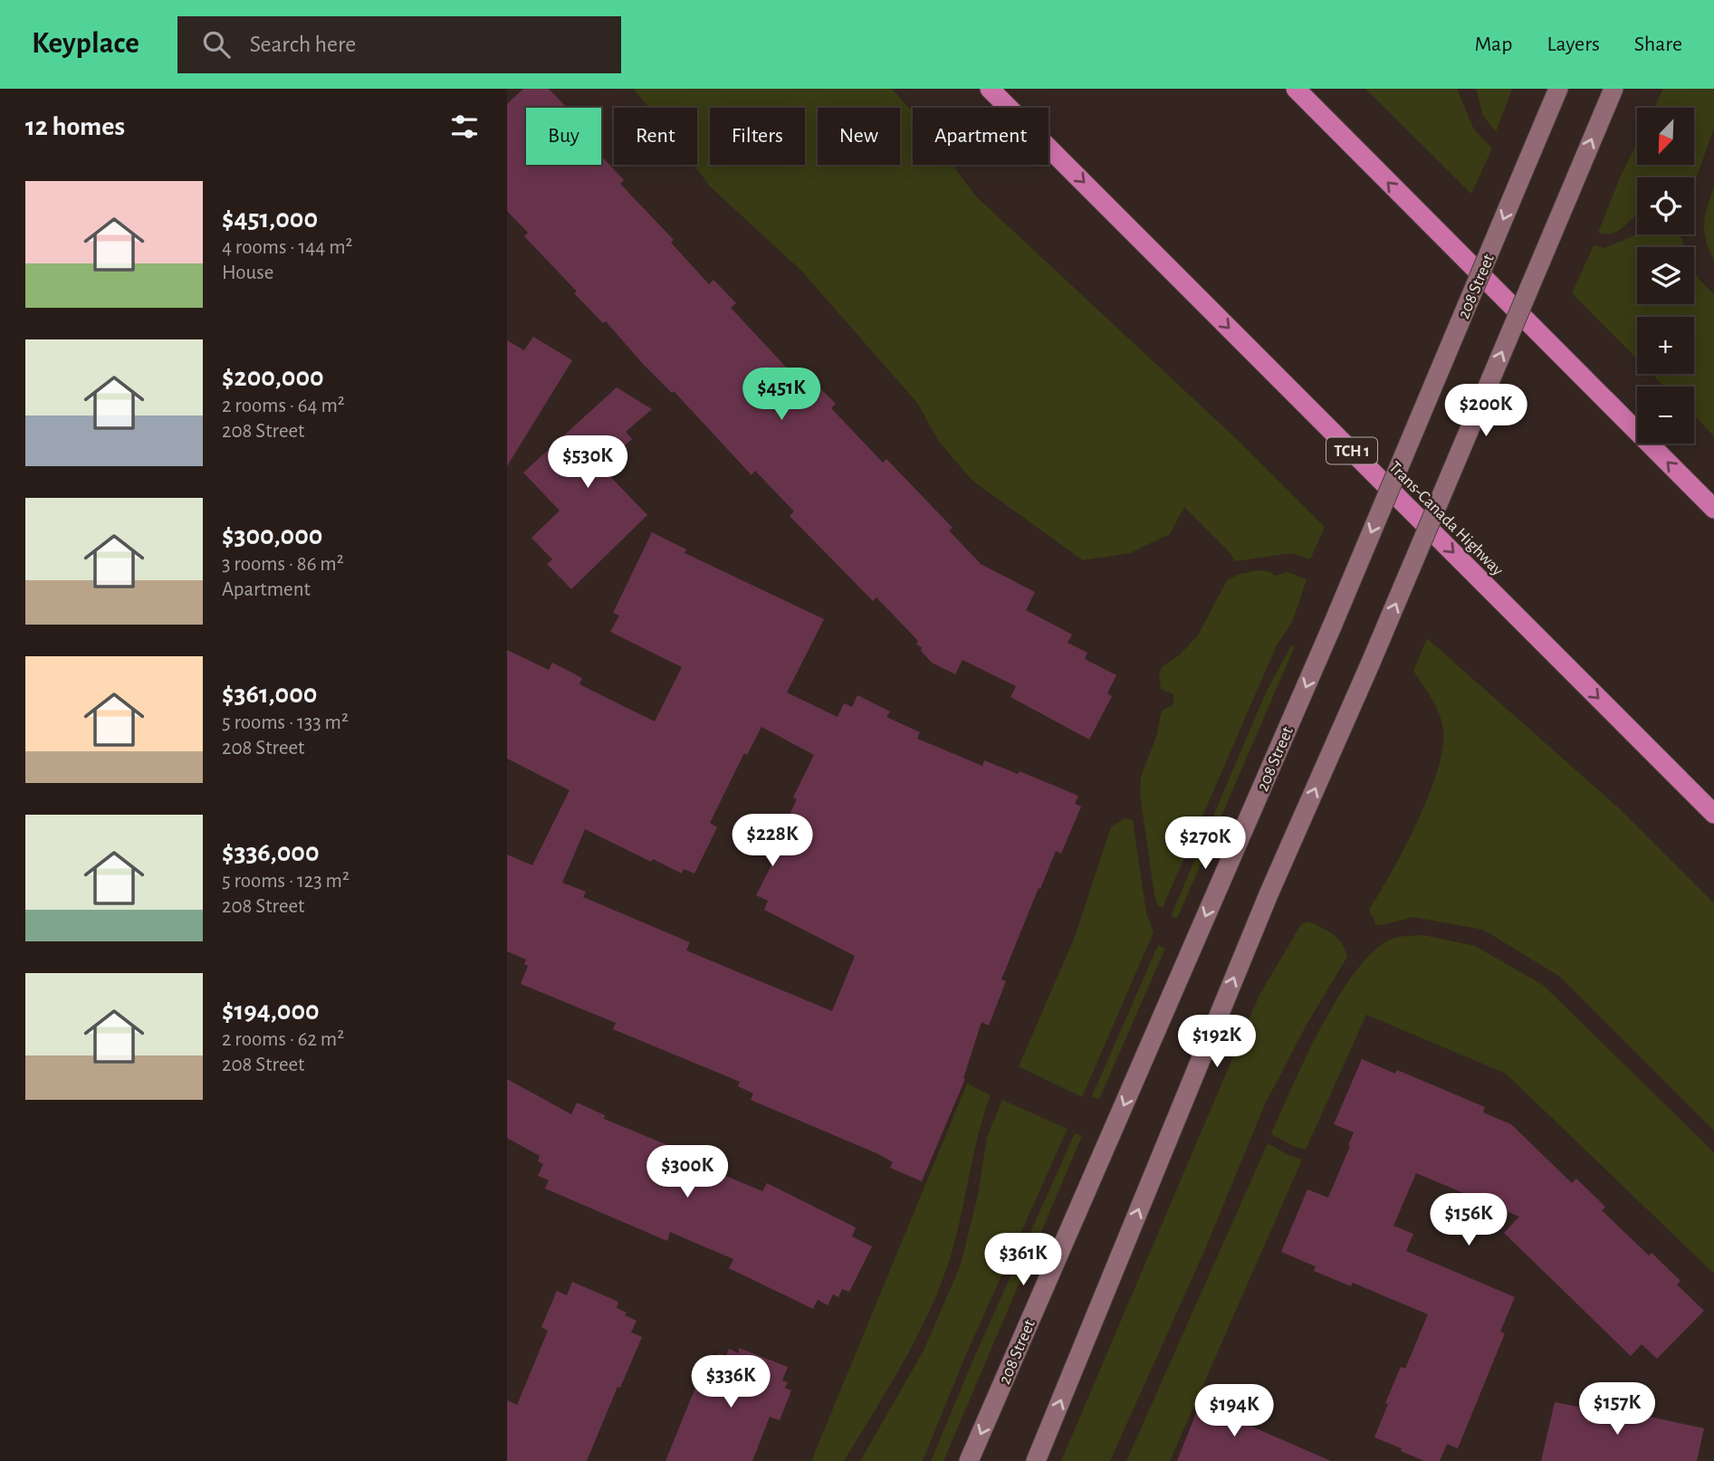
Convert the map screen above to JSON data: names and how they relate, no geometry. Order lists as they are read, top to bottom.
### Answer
{
  "streets": {
    "highway": ["TCH 1", "Trans-Canada Highway"],
    "main road": ["208 Street"]
  },
  "one_way": ["Trans-Canada Highway"],
  "north": "bottom left",
  "page": {
    "header": "Keyplace",
    "search": "Search here",
    "nav": ["Map", "Layers", "Share"],
    "heading": "12 homes",
    "map_buttons": ["+", "−"],
    "chip": [
      "Buy",
      "Rent",
      "Filters",
      "New",
      "Apartment"
    ],
    "list": [
      {
        "name": "$451,000",
        "note": "4 rooms · 144 m² · House"
      },
      {
        "name": "$200,000",
        "note": "2 rooms · 64 m² · 208 Street"
      },
      {
        "name": "$300,000",
        "note": "3 rooms · 86 m² · Apartment"
      },
      {
        "name": "$361,000",
        "note": "5 rooms · 133 m² · 208 Street"
      },
      {
        "name": "$336,000",
        "note": "5 rooms · 123 m² · 208 Street"
      },
      {
        "name": "$194,000",
        "note": "2 rooms · 62 m² · 208 Street"
      }
    ],
    "price": [
      "$451K",
      "$200K",
      "$530K",
      "$228K",
      "$270K",
      "$192K",
      "$300K",
      "$156K",
      "$361K",
      "$336K",
      "$157K",
      "$194K"
    ]
  }
}
